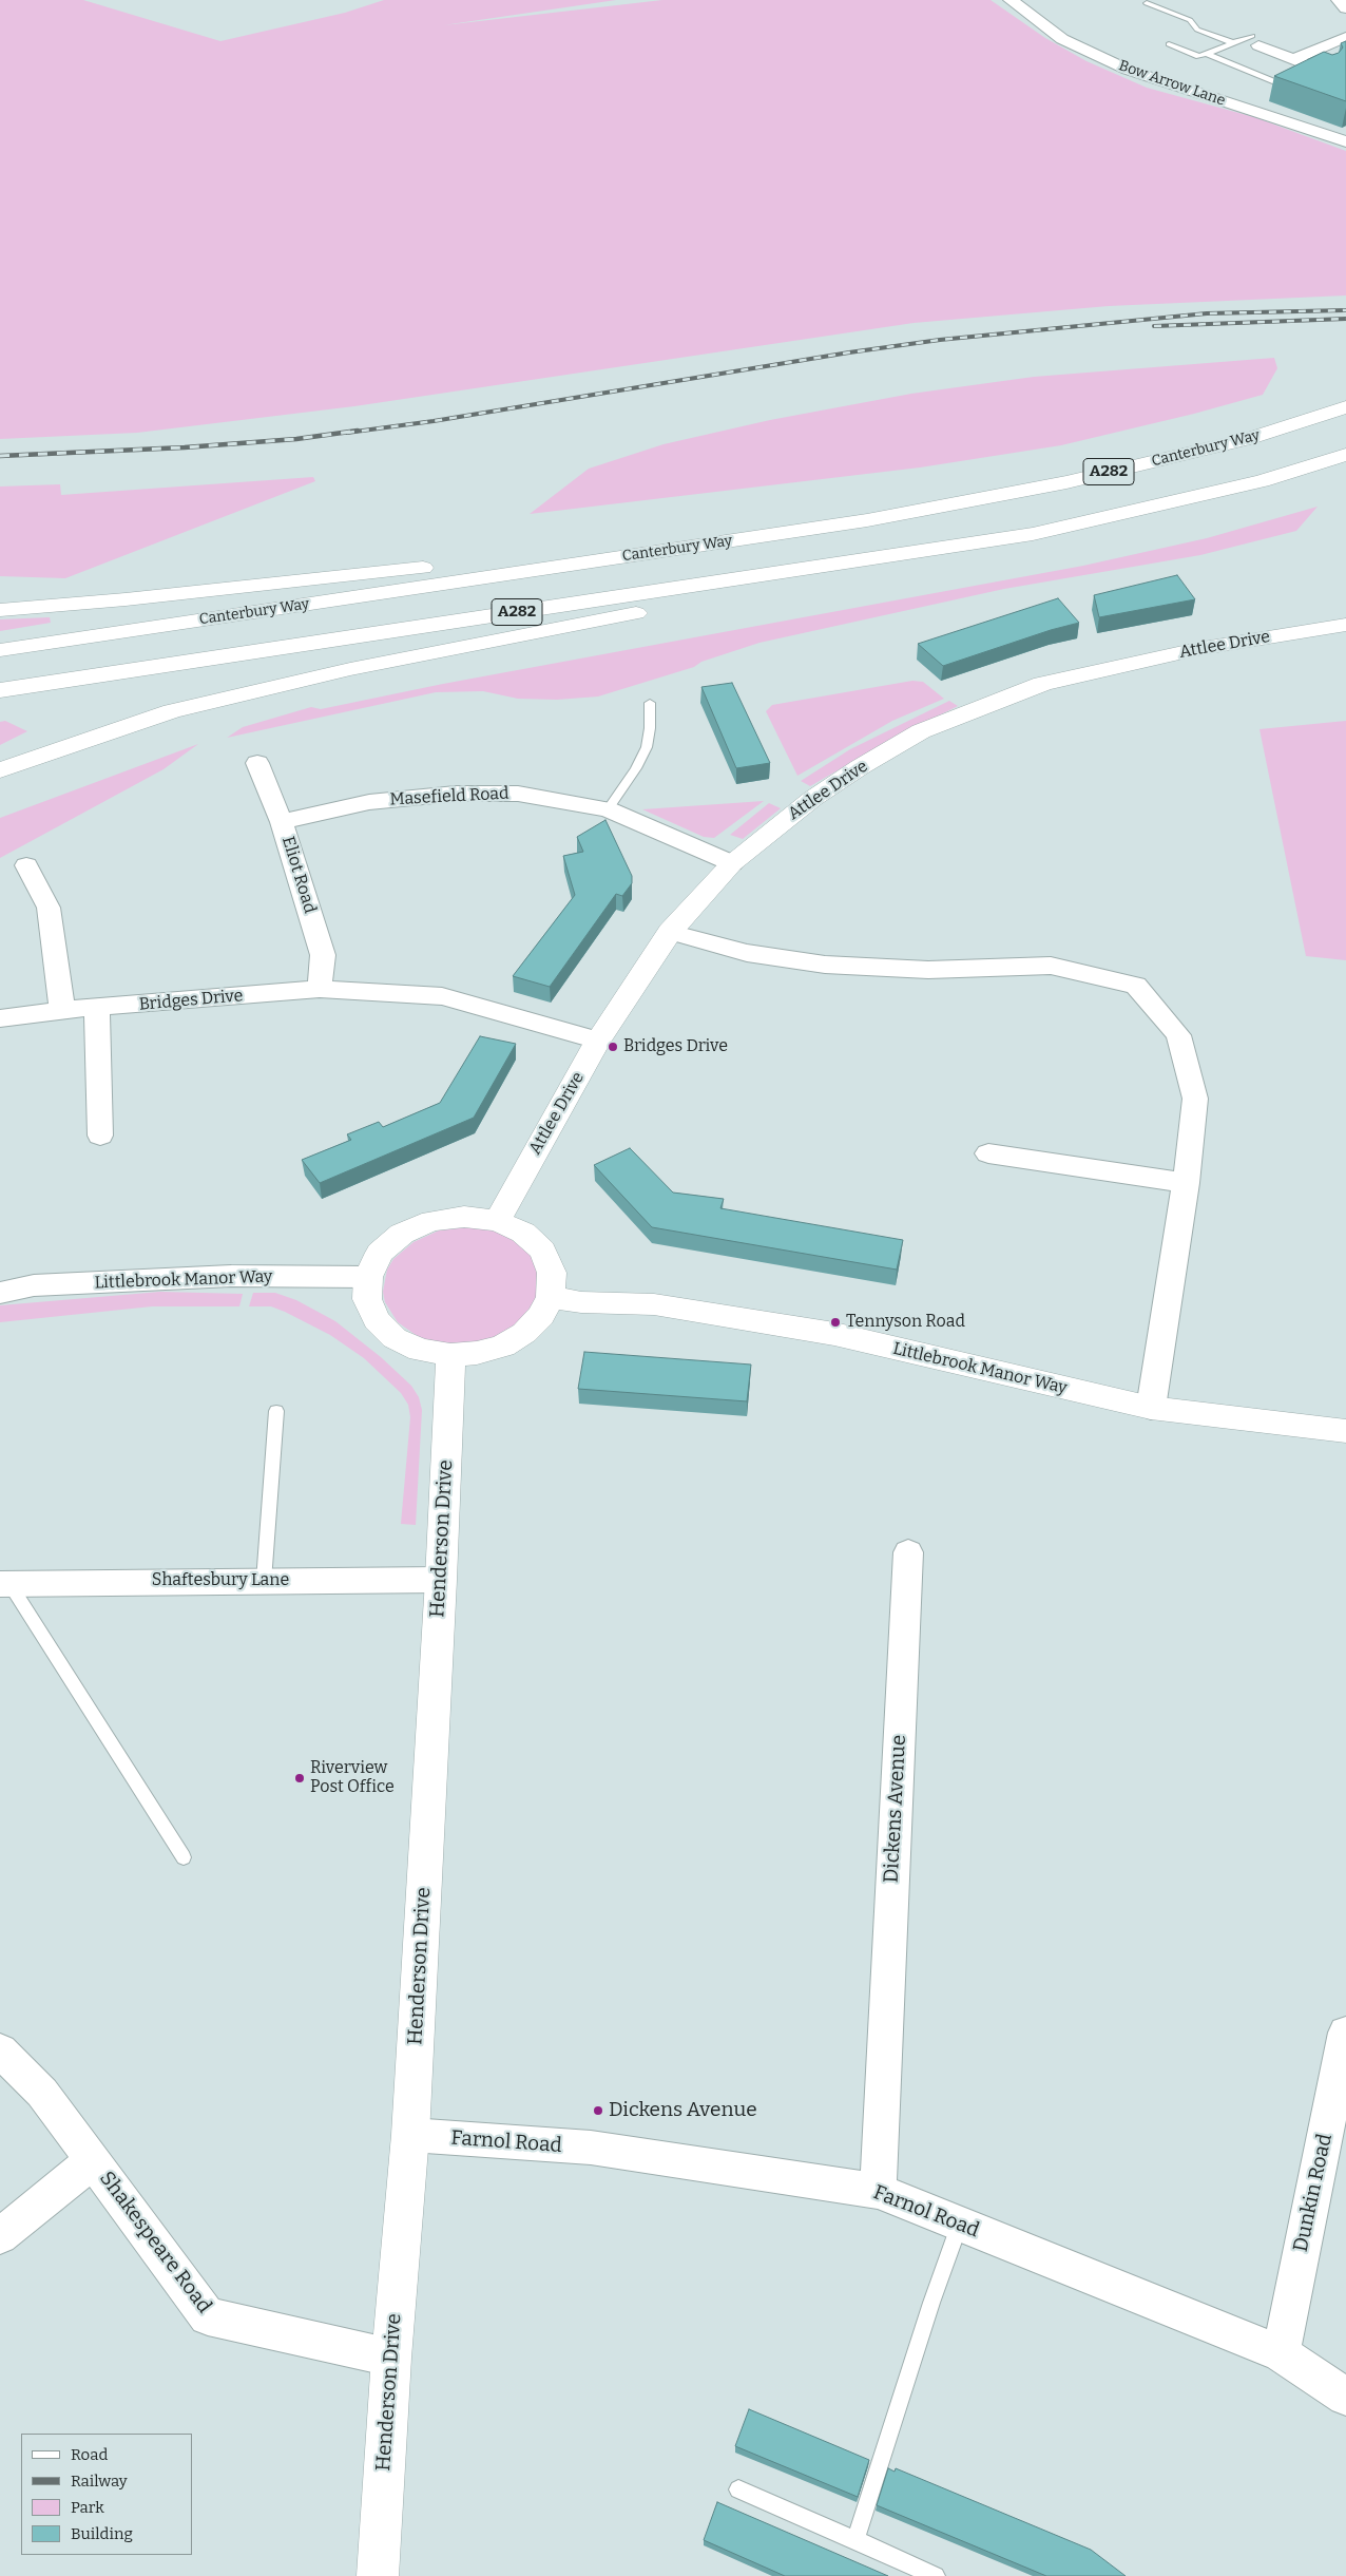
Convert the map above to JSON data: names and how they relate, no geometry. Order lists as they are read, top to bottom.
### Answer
{
  "streets": {
    "main road": [
      "Canterbury Way",
      "A282",
      "Attlee Drive",
      "Littlebrook Manor Way",
      "Henderson Drive"
    ],
    "street": [
      "Bow Arrow Lane",
      "Masefield Road",
      "Eliot Road",
      "Bridges Drive",
      "Shaftesbury Lane",
      "Dickens Avenue",
      "Farnol Road",
      "Dunkin Road",
      "Shakespeare Road"
    ]
  },
  "crossings": [
    ["Canterbury Way", "A282"],
    ["Attlee Drive", "Masefield Road"],
    ["Attlee Drive", "Bridges Drive"],
    ["Attlee Drive", "Littlebrook Manor Way"],
    ["Attlee Drive", "Henderson Drive"],
    ["Masefield Road", "Eliot Road"],
    ["Eliot Road", "Bridges Drive"],
    ["Littlebrook Manor Way", "Henderson Drive"],
    ["Henderson Drive", "Shaftesbury Lane"],
    ["Henderson Drive", "Farnol Road"],
    ["Henderson Drive", "Shakespeare Road"],
    ["Dickens Avenue", "Farnol Road"],
    ["Farnol Road", "Dunkin Road"]
  ],
  "places": [
    "Bridges Drive",
    "Tennyson Road",
    "Riverview Post Office",
    "Dickens Avenue"
  ],
  "legend": [
    "Road",
    "Railway",
    "Park",
    "Building"
  ]
}
